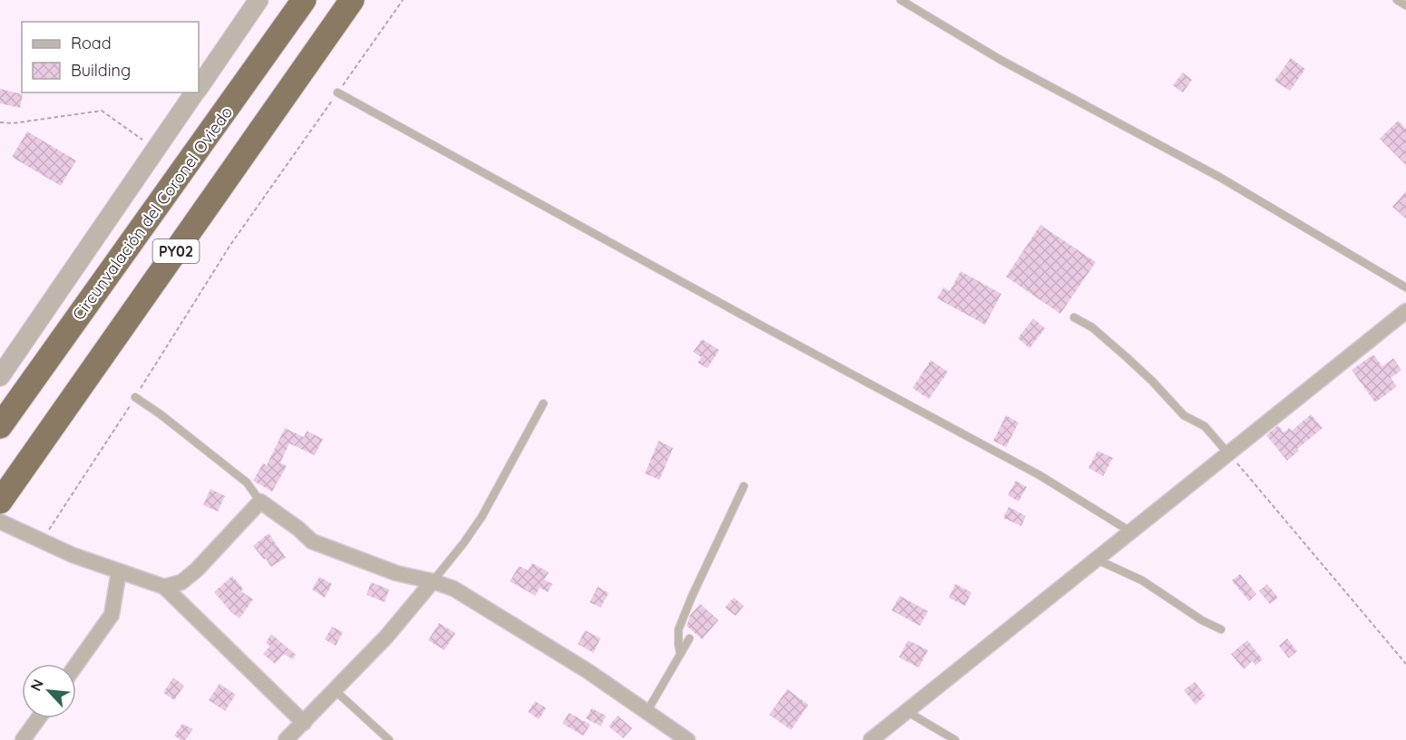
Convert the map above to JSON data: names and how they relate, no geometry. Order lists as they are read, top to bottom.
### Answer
{
  "streets": {
    "highway": ["Circunvalación del Coronel Oviedo", "PY02"]
  },
  "legend": ["Road", "Building"],
  "north": "top left"
}
